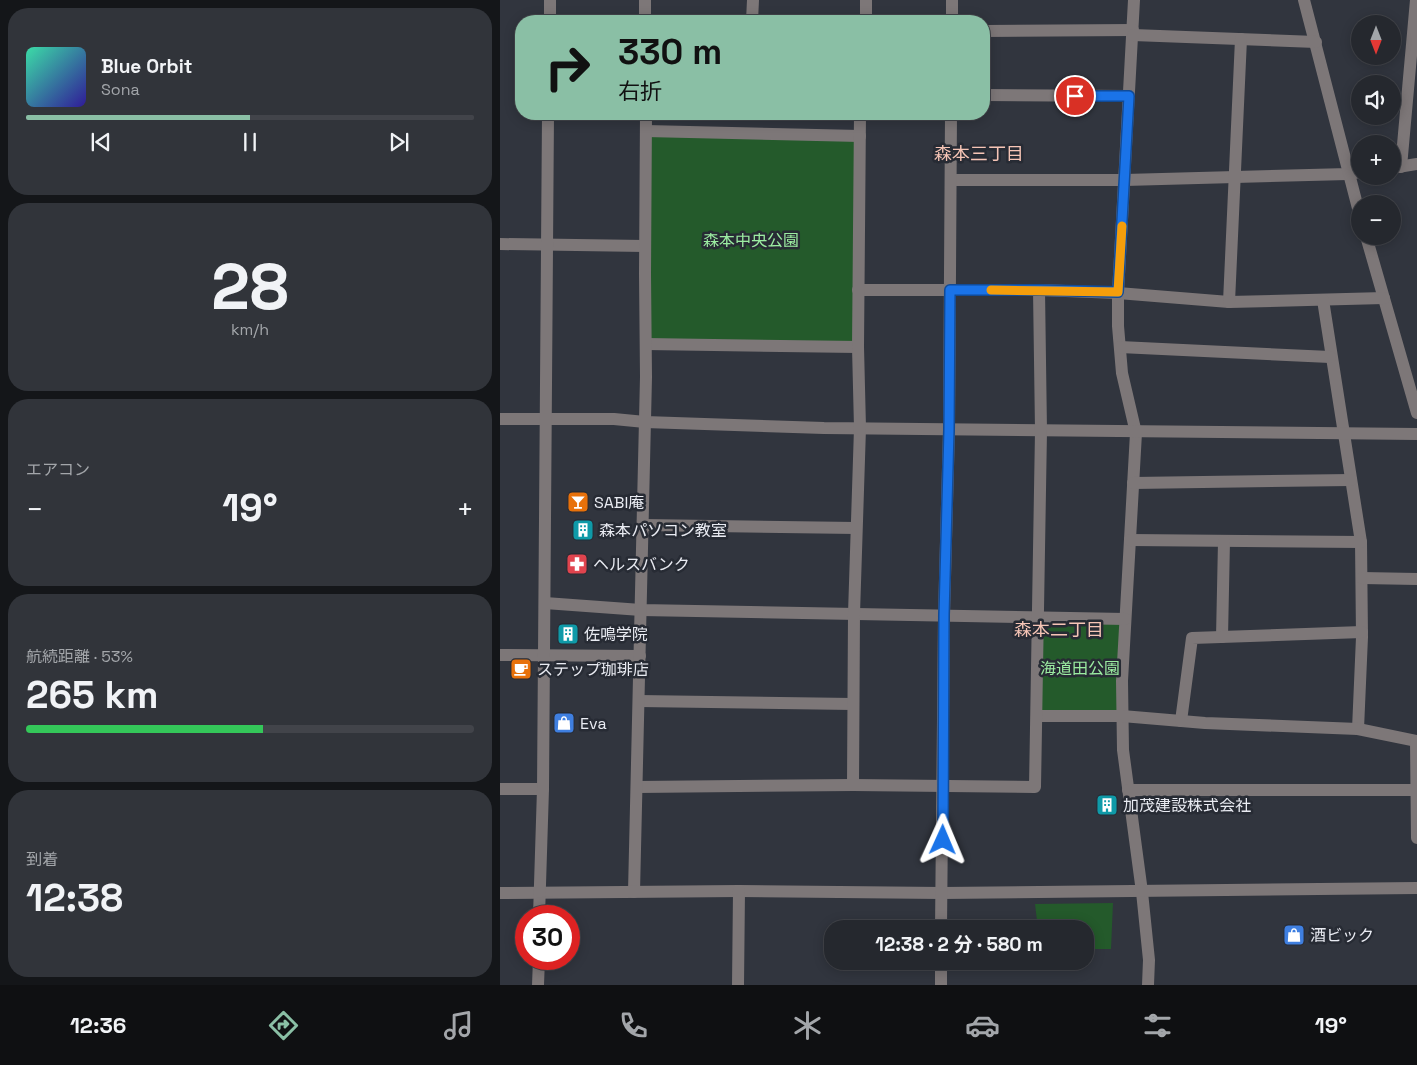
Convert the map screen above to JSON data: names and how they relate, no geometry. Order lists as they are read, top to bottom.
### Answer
{
  "districts": ["森本三丁目", "森本二丁目"],
  "parks": ["森本中央公園", "海道田公園"],
  "places": {
    "bar": ["SABI庵"],
    "building": ["森本パソコン教室", "佐鳴学院", "加茂建設株式会社"],
    "pharmacy": ["ヘルスバンク"],
    "cafe": ["ステップ珈琲店"],
    "shop": ["Eva", "酒ビック"]
  },
  "north": "bottom",
  "page": {
    "map_buttons": ["+", "−"],
    "turn": ["330 m", "右折"],
    "song": ["Blue Orbit", "Sona"],
    "tile": [
      ["28", "km/h"],
      "エアコン",
      ["航続距離 · 53%", "265 km"],
      ["到着", "12:38"]
    ],
    "heat": ["−", "19°", "+"],
    "limit": "30",
    "trip": "12:38 · 2 分 · 580 m",
    "tabs": ["12:36", "19°"]
  }
}
